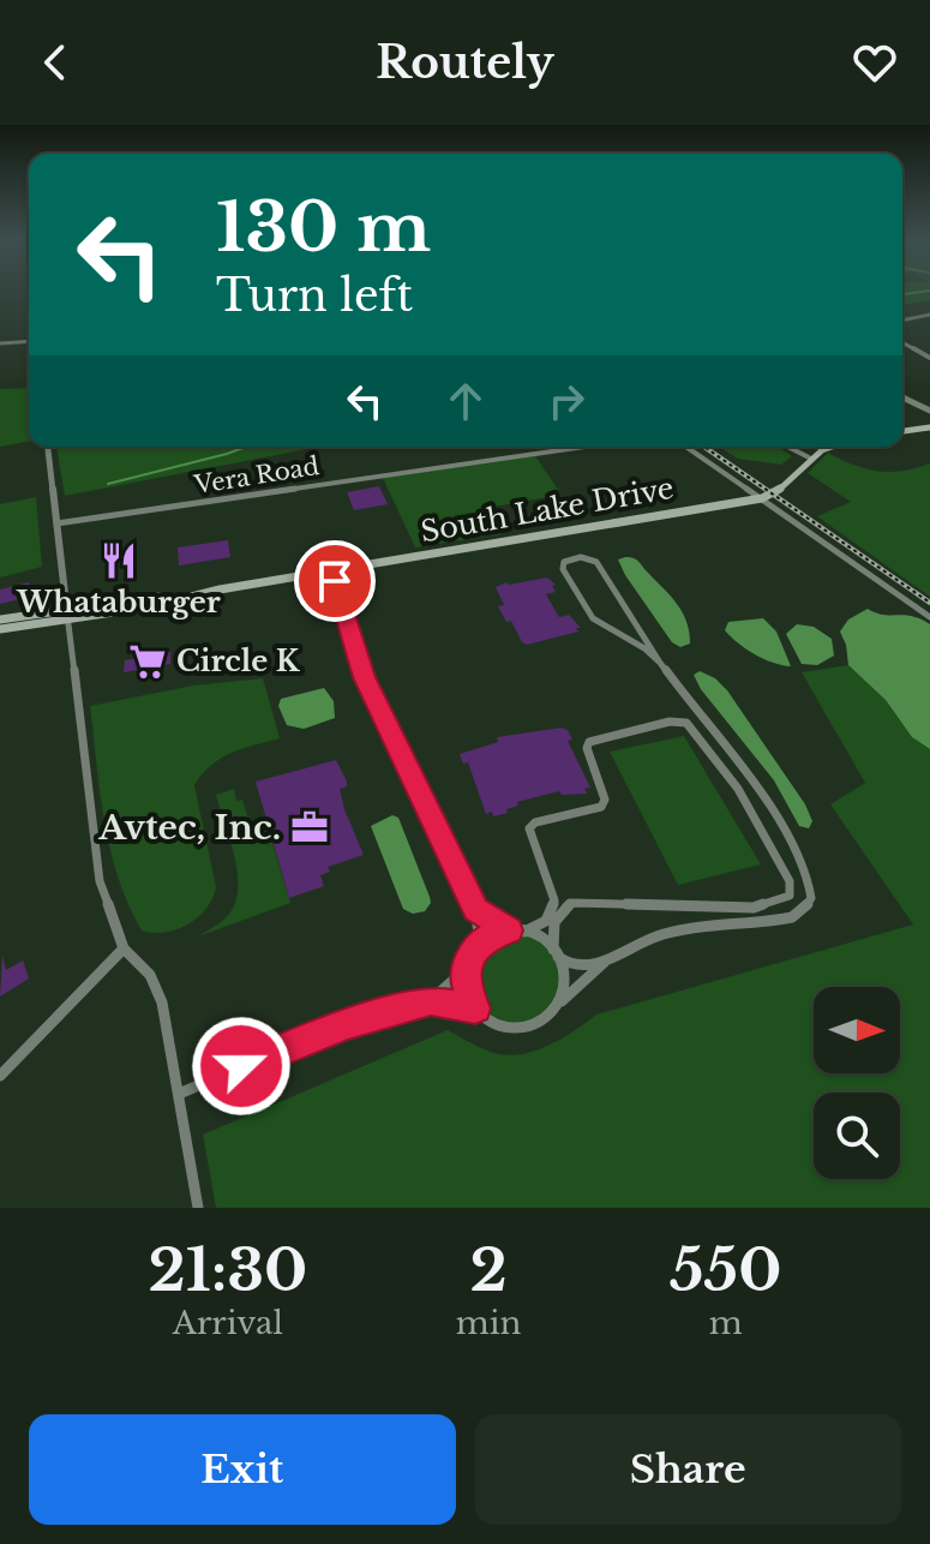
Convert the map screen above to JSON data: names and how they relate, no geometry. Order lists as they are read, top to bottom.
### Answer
{
  "streets": {
    "main road": ["South Lake Drive"],
    "street": ["Vera Road"]
  },
  "places": {
    "restaurant": ["Whataburger"],
    "supermarket": ["Circle K"],
    "office": ["Avtec, Inc."]
  },
  "north": "right",
  "page": {
    "header": "Routely",
    "turn": ["130 m", "Turn left"],
    "eta": [
      "21:30",
      "Arrival",
      "2",
      "min",
      "550",
      "m"
    ],
    "buttons": ["Exit", "Share"]
  }
}
